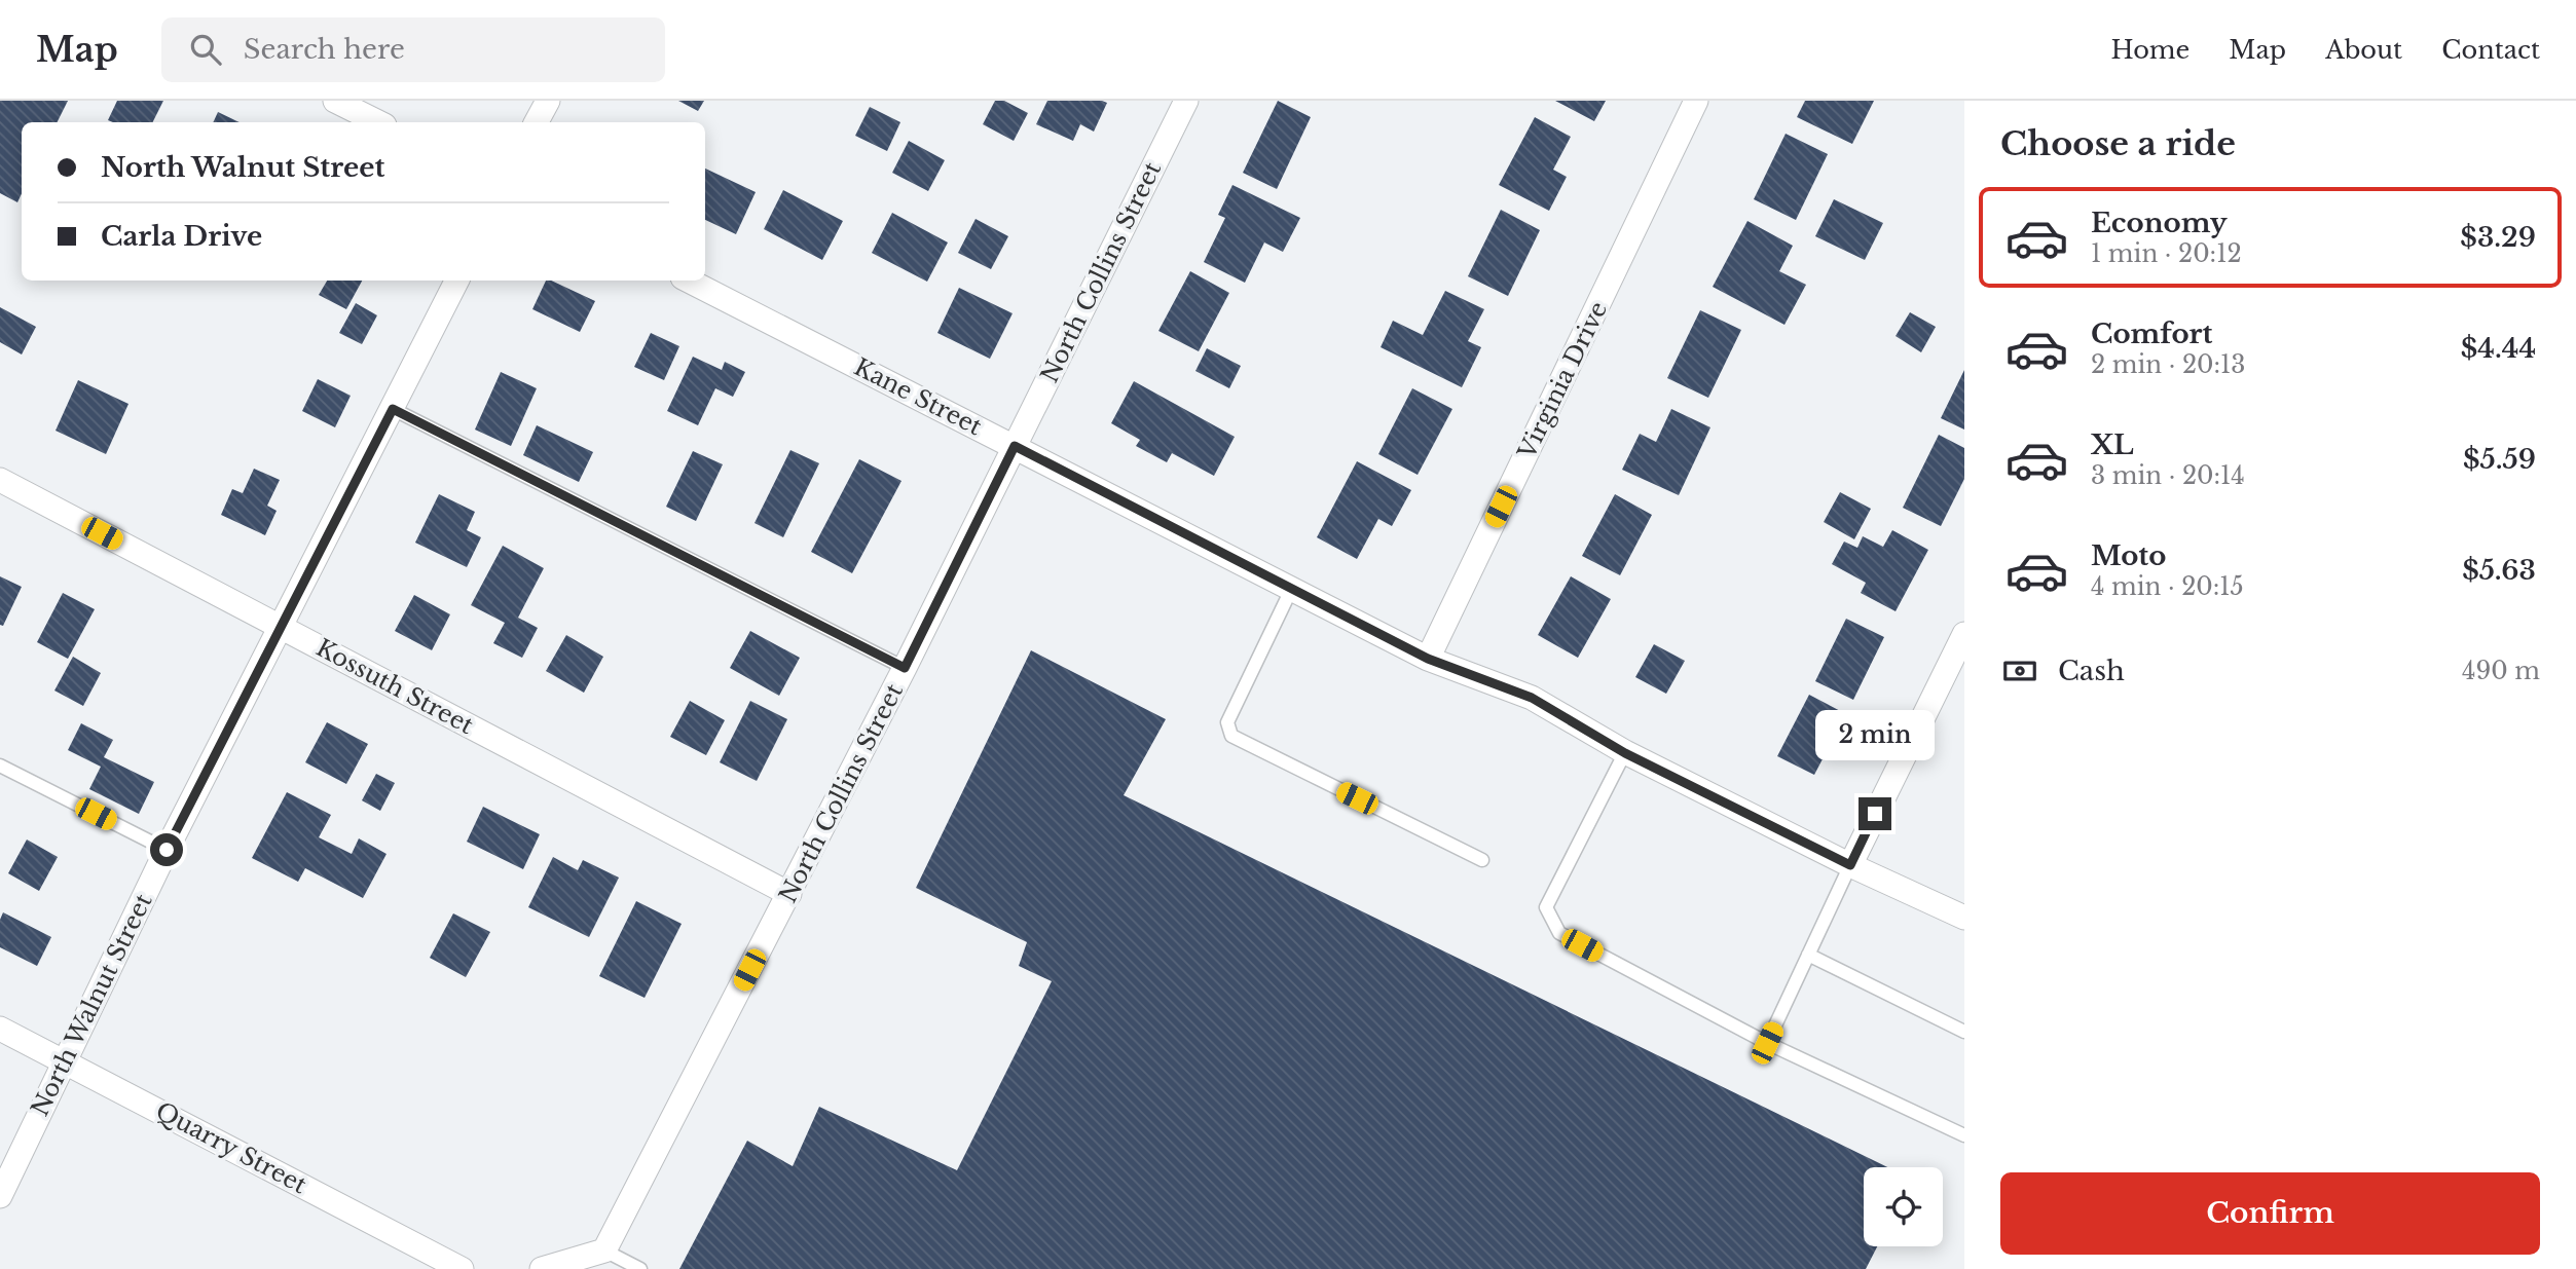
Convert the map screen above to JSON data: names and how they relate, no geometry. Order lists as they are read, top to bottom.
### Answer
{
  "streets": {
    "street": [
      "North Collins Street",
      "Virginia Drive",
      "Kane Street",
      "Kossuth Street",
      "North Walnut Street",
      "Quarry Street"
    ]
  },
  "crossings": [
    ["North Collins Street", "Kane Street"],
    ["North Collins Street", "Kossuth Street"],
    ["Virginia Drive", "Kane Street"],
    ["Kossuth Street", "North Walnut Street"],
    ["North Walnut Street", "Quarry Street"]
  ],
  "page": {
    "header": "Map",
    "search": "Search here",
    "nav": [
      "Home",
      "Map",
      "About",
      "Contact"
    ],
    "heading": "Choose a ride",
    "banner": ["North Walnut Street", "Carla Drive"],
    "list": [
      {
        "name": "Economy",
        "note": "1 min · 20:12",
        "value": "$3.29"
      },
      {
        "name": "Comfort",
        "note": "2 min · 20:13",
        "value": "$4.44"
      },
      {
        "name": "XL",
        "note": "3 min · 20:14",
        "value": "$5.59"
      },
      {
        "name": "Moto",
        "note": "4 min · 20:15",
        "value": "$5.63"
      }
    ],
    "pay": ["Cash", "490 m"],
    "bubble": "2 min",
    "buttons": "Confirm"
  }
}
